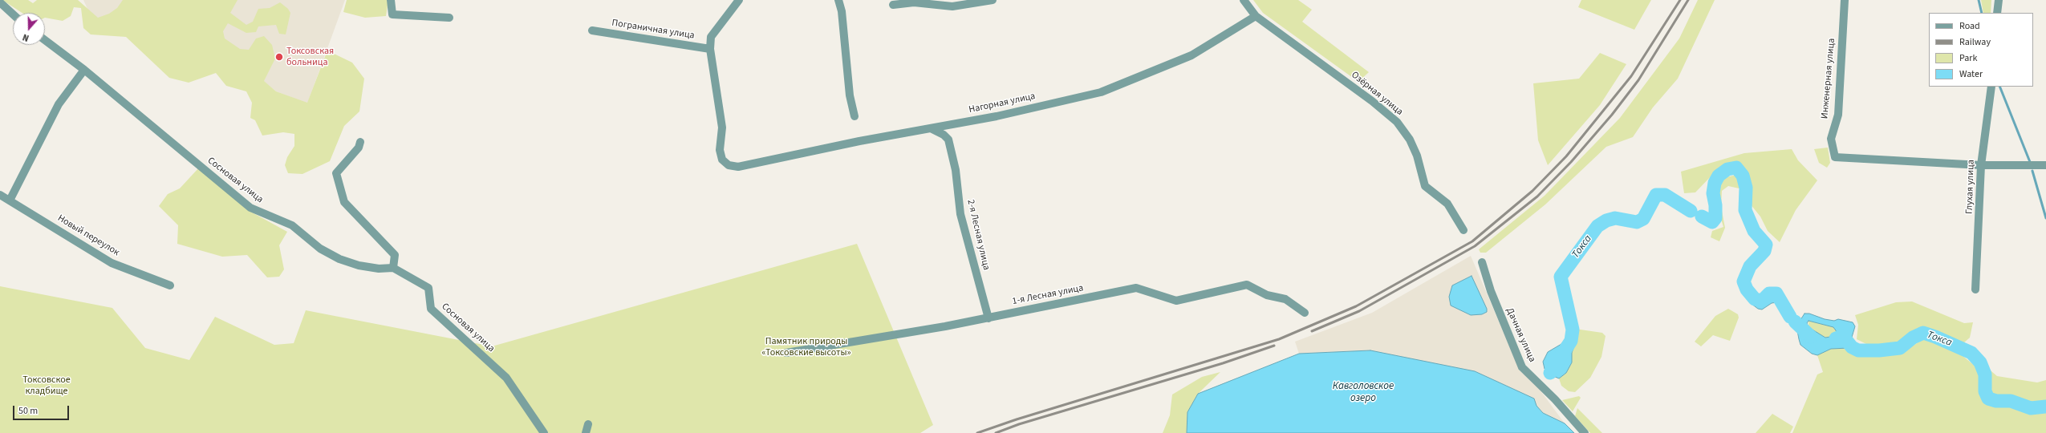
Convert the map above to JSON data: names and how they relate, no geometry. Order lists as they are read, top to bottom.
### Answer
{
  "streets": {
    "street": [
      "Пограничная улица",
      "Инженерная улица",
      "Озёрная улица",
      "Нагорная улица",
      "Сосновая улица",
      "Глухая улица",
      "2-я Лесная улица",
      "Новый переулок",
      "1-я Лесная улица",
      "Дачная улица"
    ]
  },
  "crossings": [
    ["Пограничная улица", "Нагорная улица"],
    ["Инженерная улица", "Глухая улица"],
    ["Озёрная улица", "Нагорная улица"],
    ["Нагорная улица", "2-я Лесная улица"],
    ["2-я Лесная улица", "1-я Лесная улица"]
  ],
  "water": ["Токса", "Кавголовское озеро"],
  "parks": ["Памятник природы «Токсовские высоты»", "Токсовское кладбище"],
  "places": ["Токсовская больница"],
  "legend": [
    "Road",
    "Railway",
    "Park",
    "Water"
  ],
  "scale_bar": "50 m",
  "north": "bottom"
}
